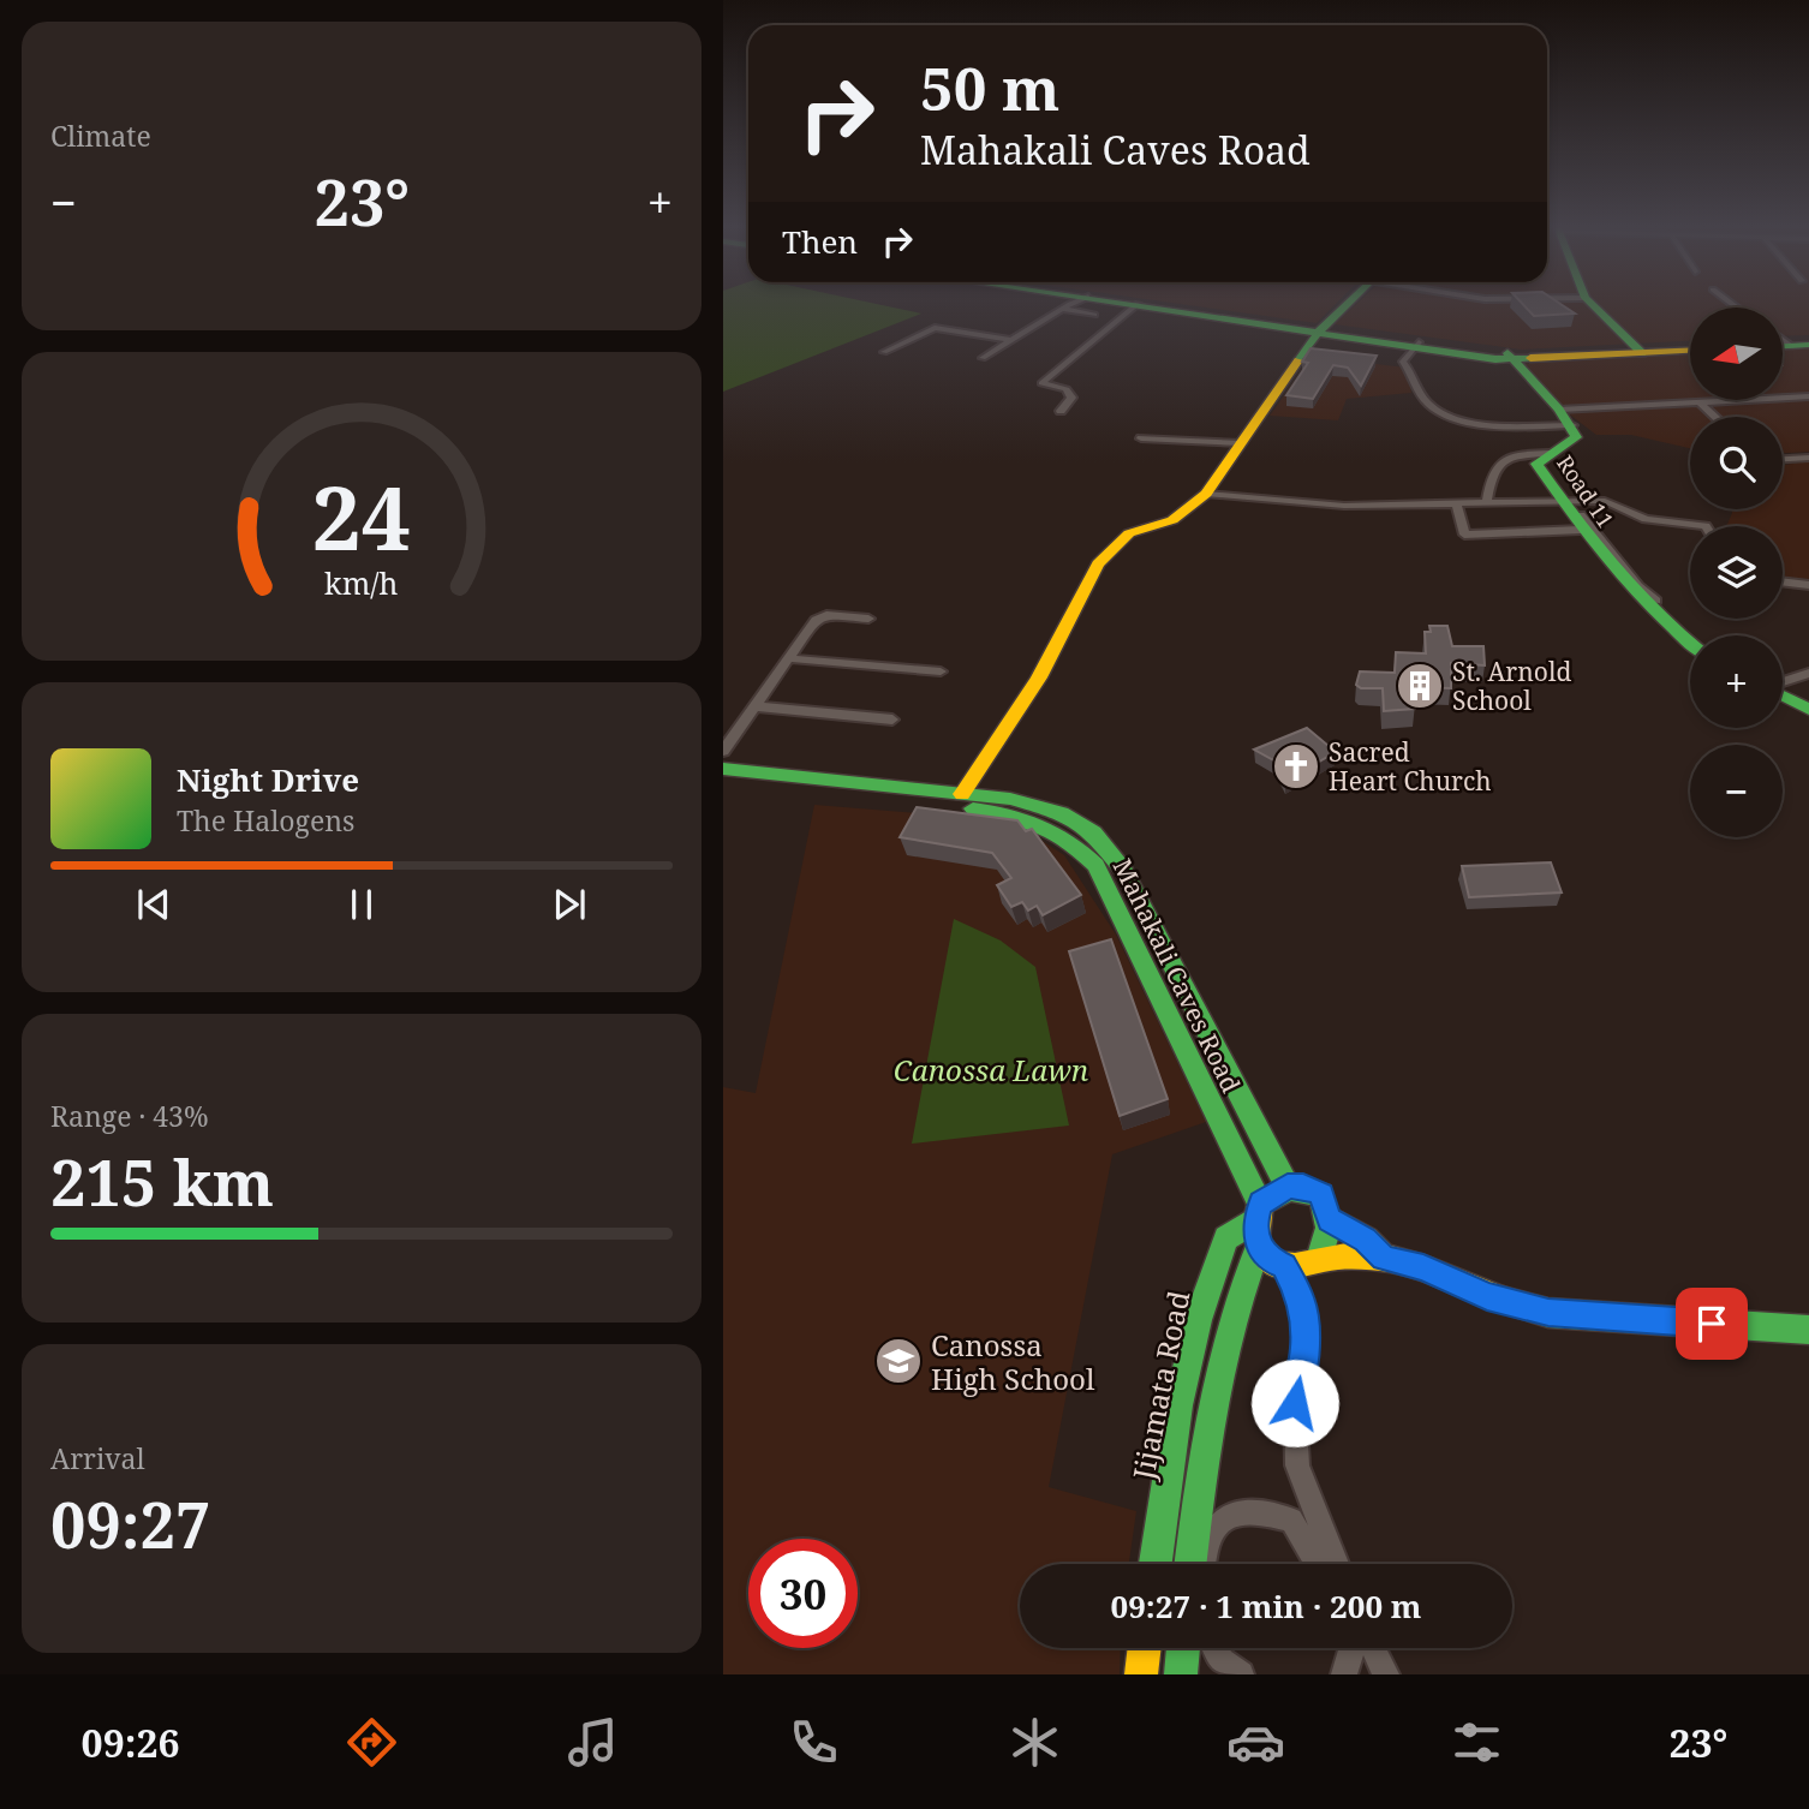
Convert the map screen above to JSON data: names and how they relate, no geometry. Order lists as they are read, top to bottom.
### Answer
{
  "streets": {
    "main road": ["Road 11", "Mahakali Caves Road", "Jijamata Road"]
  },
  "crossings": [
    ["Mahakali Caves Road", "Jijamata Road"]
  ],
  "parks": ["Canossa Lawn"],
  "places": {
    "building": ["St. Arnold School"],
    "church": ["Sacred Heart Church"],
    "school or university": ["Canossa High School"]
  },
  "north": "left",
  "page": {
    "tile": [
      "Climate",
      ["Range · 43%", "215 km"],
      ["Arrival", "09:27"]
    ],
    "turn": ["50 m", "Mahakali Caves Road"],
    "heat": ["−", "23°", "+"],
    "then": "Then",
    "map_buttons": ["+", "−"],
    "song": ["Night Drive", "The Halogens"],
    "limit": "30",
    "trip": "09:27 · 1 min · 200 m",
    "tabs": ["09:26", "23°"],
    "gauge": ["24", "km/h"]
  }
}
